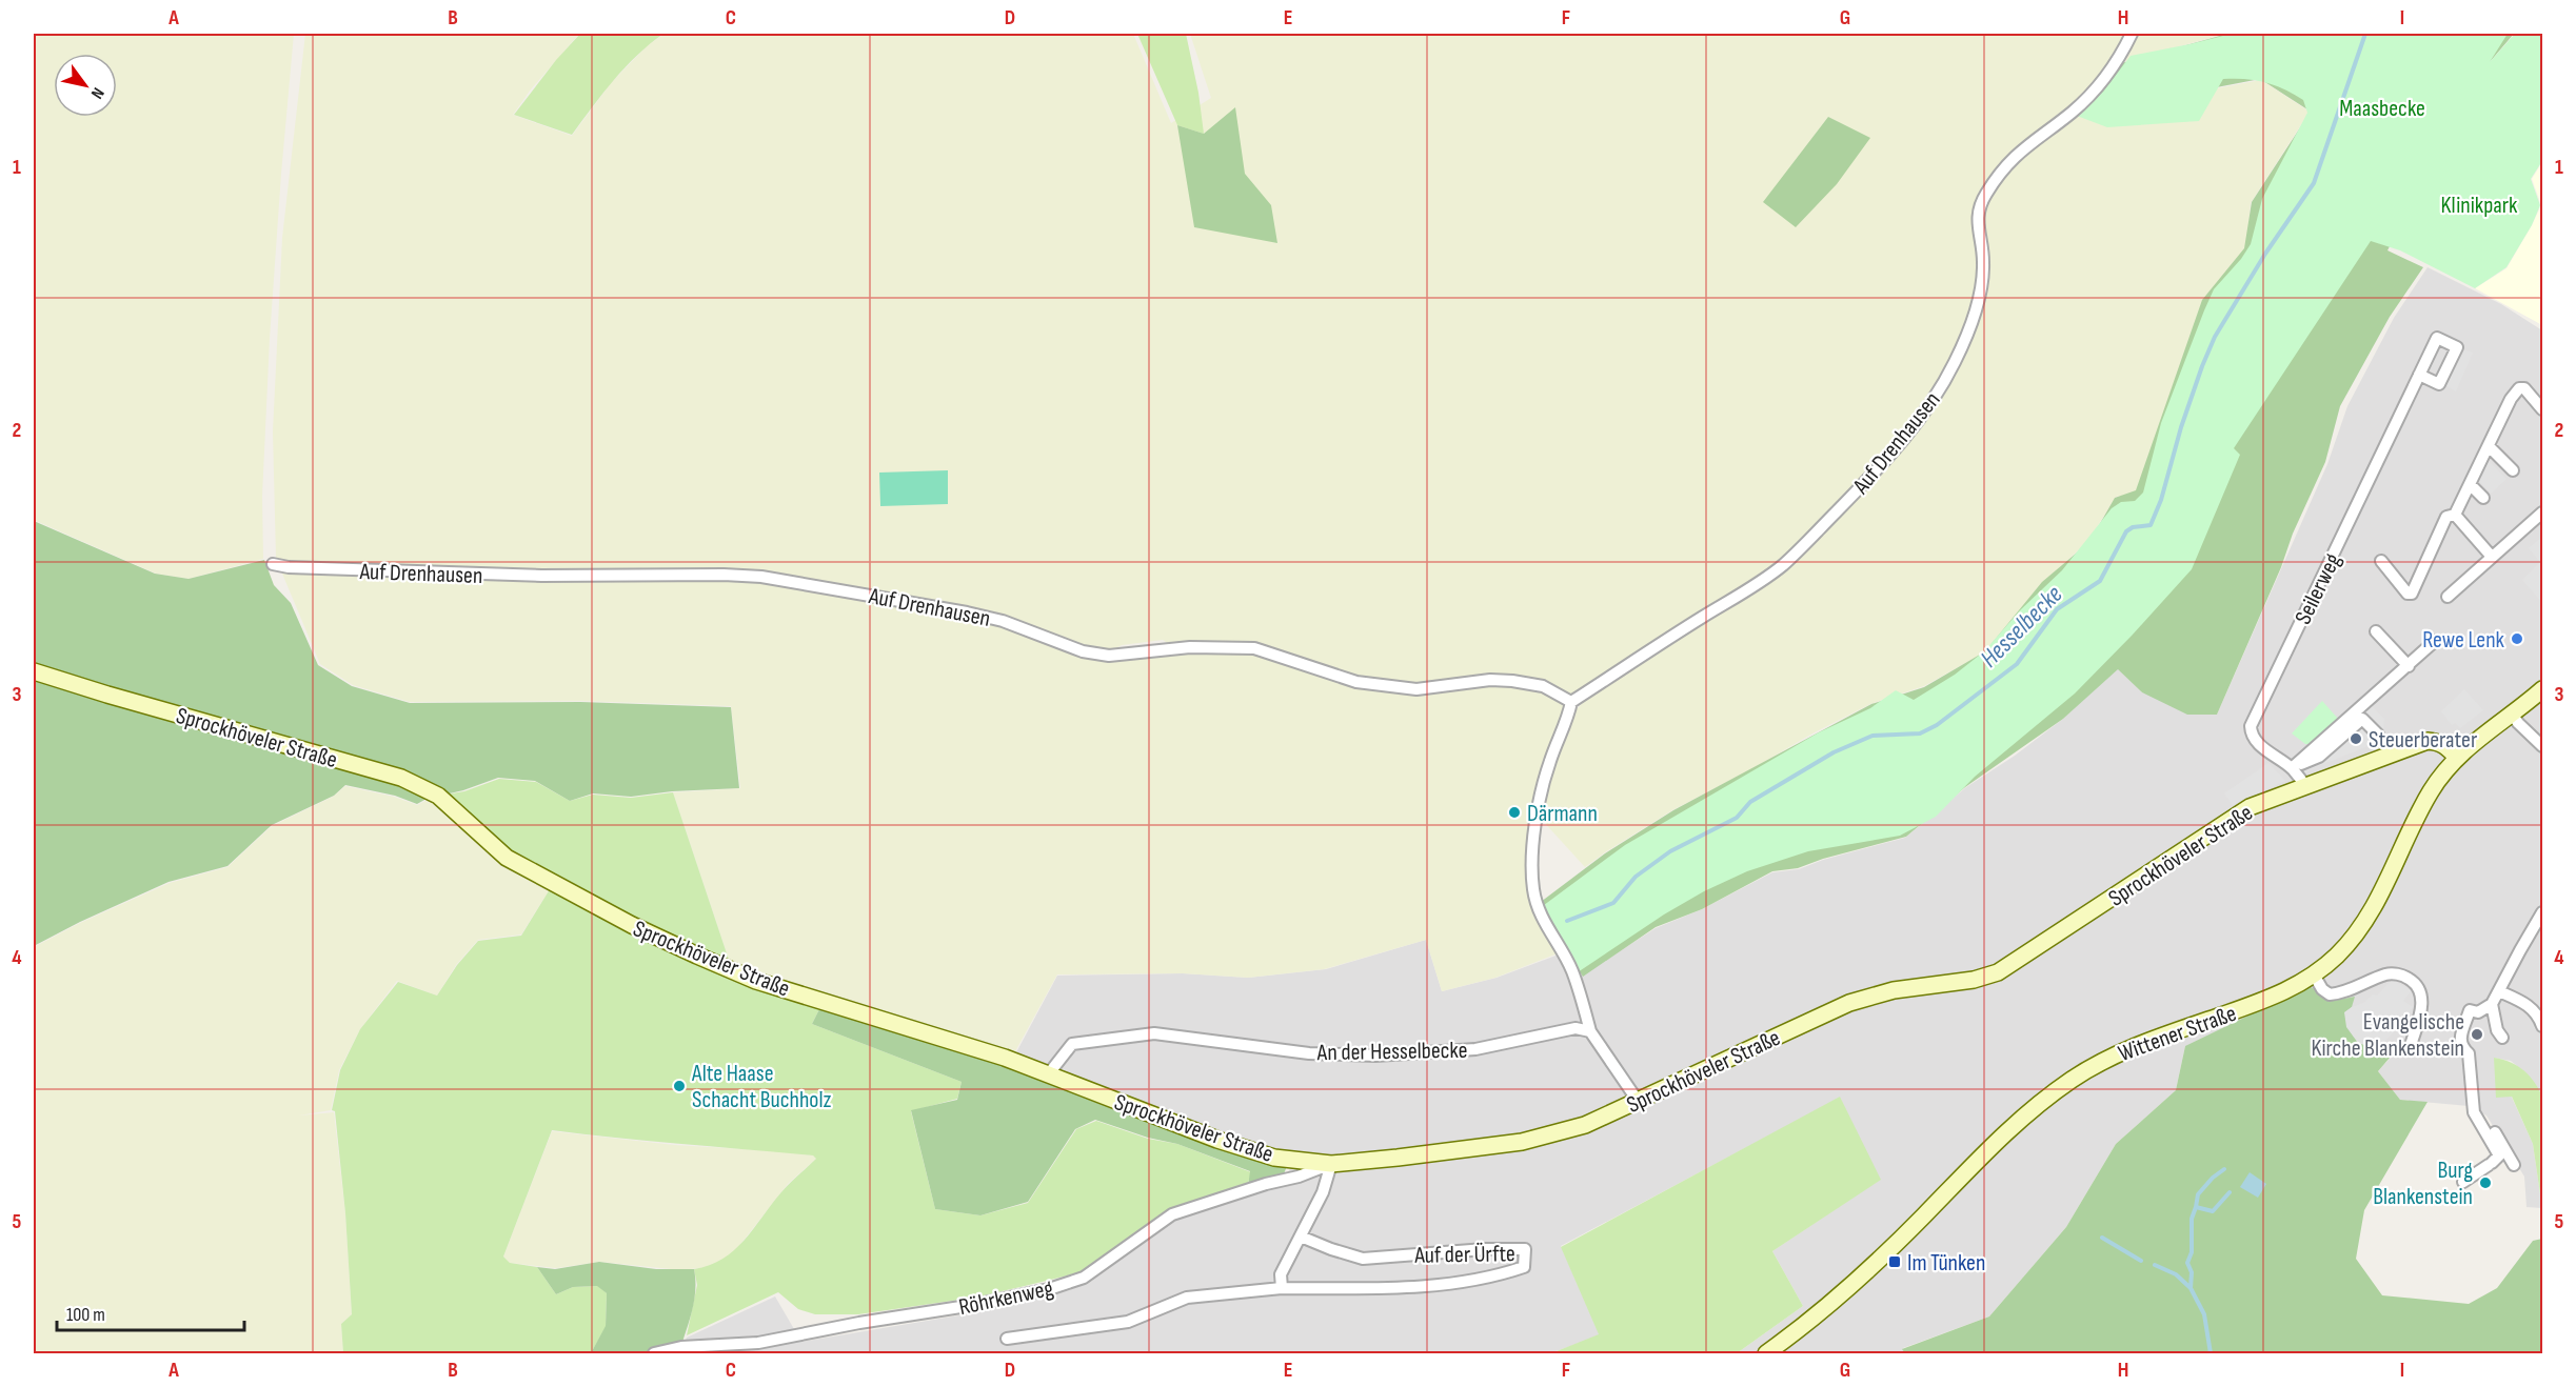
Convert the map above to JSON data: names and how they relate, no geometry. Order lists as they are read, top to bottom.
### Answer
{
  "streets": {
    "street": [
      "Auf Drenhausen",
      "Seilerweg",
      "Sprockhöveler Straße",
      "Wittener Straße",
      "An der Hesselbecke",
      "Auf der Ürfte",
      "Röhrkenweg"
    ]
  },
  "crossings": [
    ["Seilerweg", "Sprockhöveler Straße"],
    ["Sprockhöveler Straße", "Wittener Straße"],
    ["Sprockhöveler Straße", "An der Hesselbecke"],
    ["Sprockhöveler Straße", "Röhrkenweg"]
  ],
  "water": ["Hesselbecke"],
  "parks": ["Maasbecke", "Klinikpark"],
  "places": {
    "other": [
      "Rewe Lenk",
      "Steuerberater",
      "Därmann",
      "Evangelische Kirche Blankenstein",
      "Alte Haase Schacht Buchholz",
      "Burg Blankenstein"
    ],
    "transit": ["Im Tünken"]
  },
  "scale_bar": "100 m",
  "north": "bottom right",
  "grid": {
    "columns": [
      "A",
      "B",
      "C",
      "D",
      "E",
      "F",
      "G",
      "H",
      "I"
    ],
    "rows": [
      "1",
      "2",
      "3",
      "4",
      "5"
    ]
  }
}
